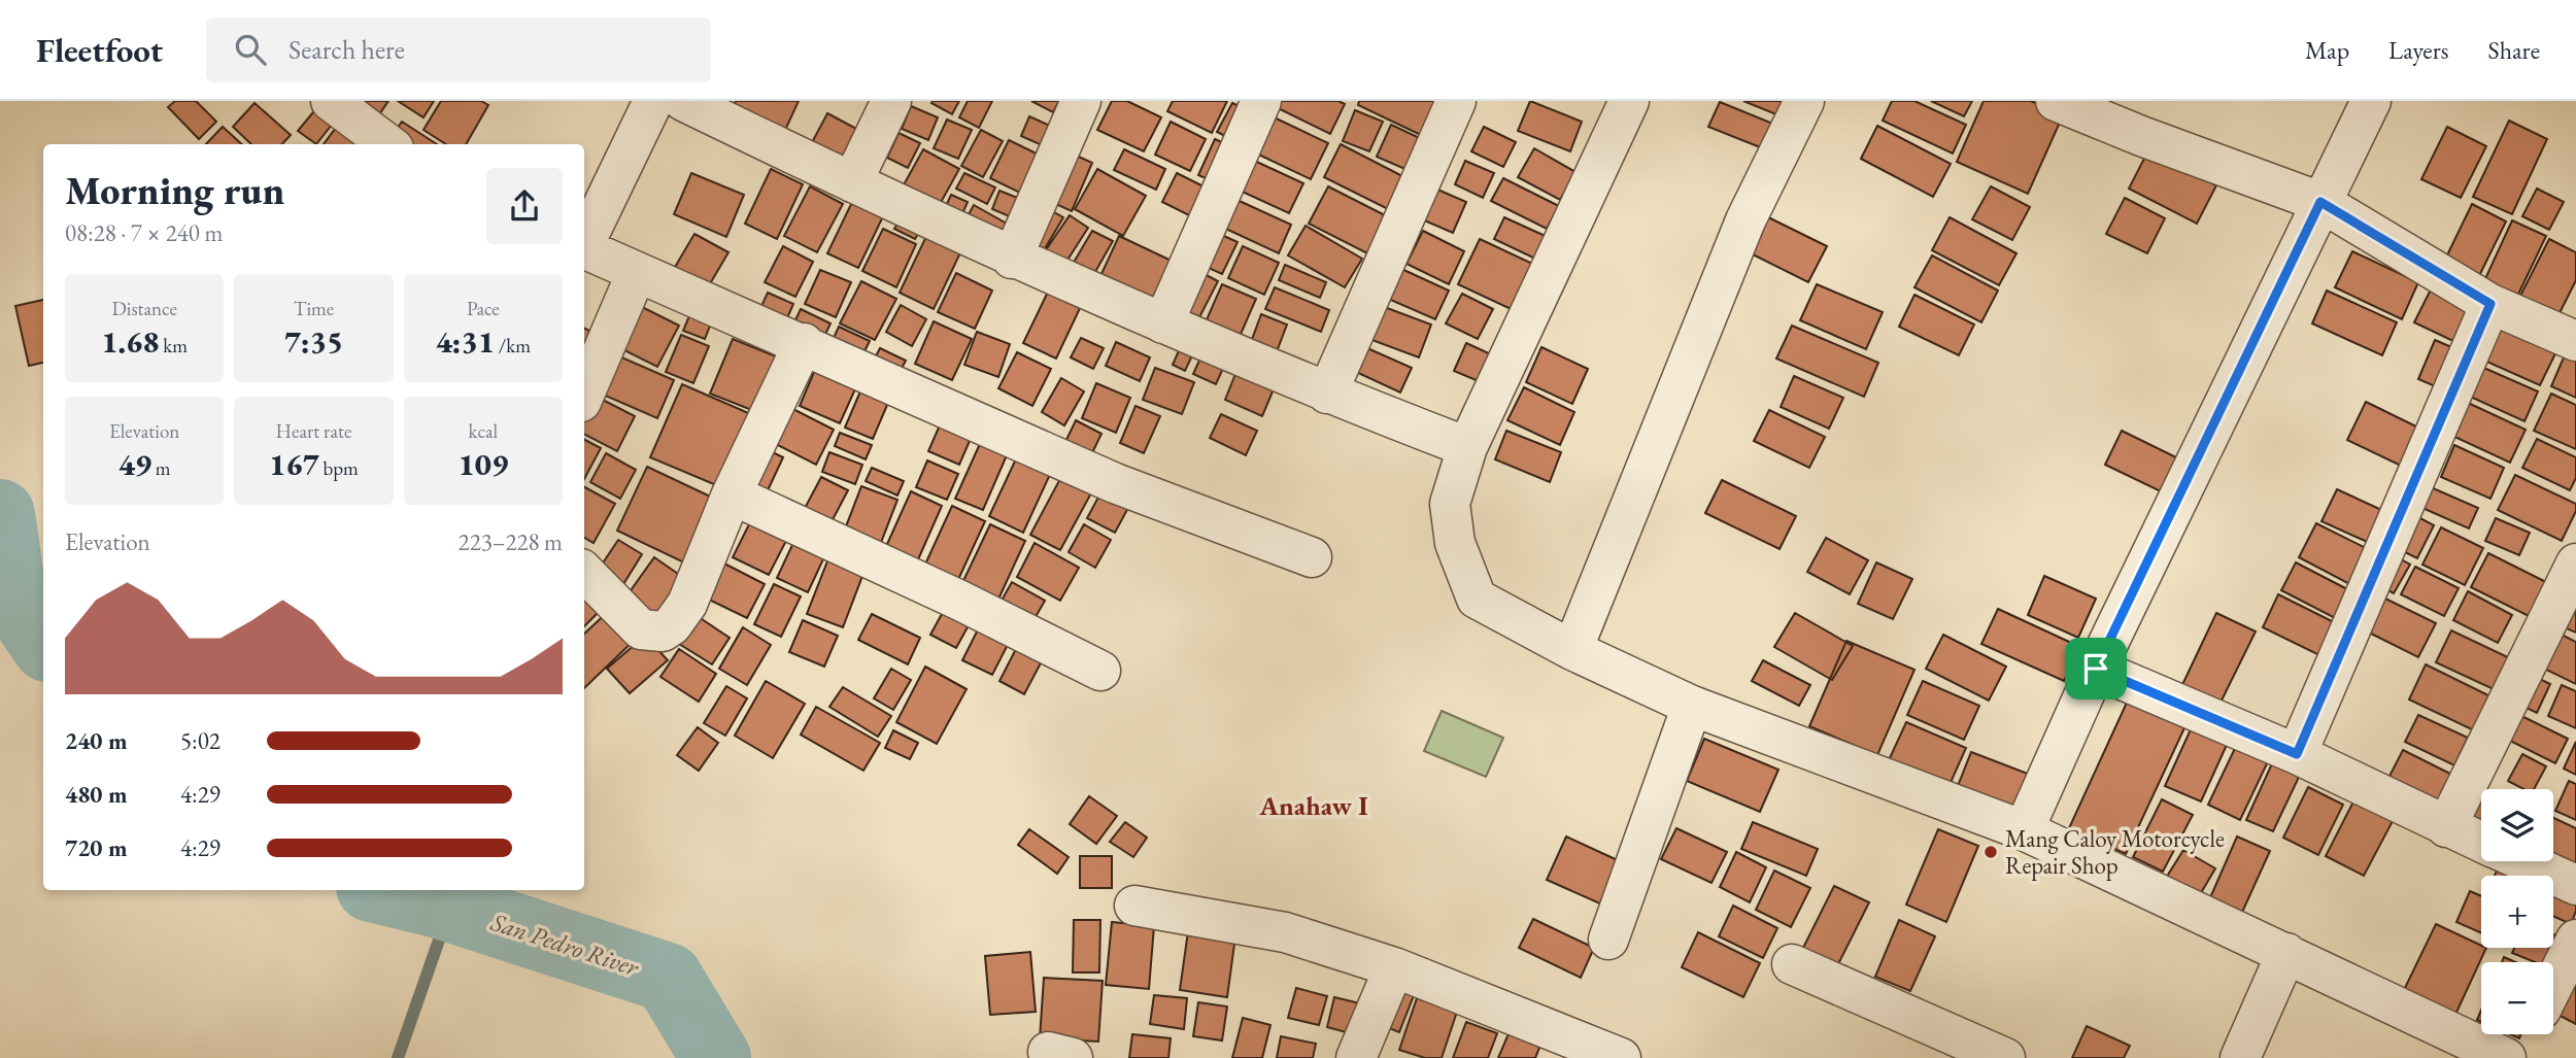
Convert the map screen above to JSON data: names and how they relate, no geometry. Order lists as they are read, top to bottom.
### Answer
{
  "districts": ["Anahaw I"],
  "water": ["San Pedro River"],
  "places": ["Mang Caloy Motorcycle Repair Shop"],
  "page": {
    "header": "Fleetfoot",
    "search": "Search here",
    "nav": ["Map", "Layers", "Share"],
    "heading": ["Morning run", "08:28 · 7 × 240 m"],
    "stats": [
      ["Distance", "1.68 km"],
      ["Time", "7:35"],
      ["Pace", "4:31 /km"],
      ["Elevation", "49 m"],
      ["Heart rate", "167 bpm"],
      ["kcal", "109"]
    ],
    "chart": ["Elevation", "223–228 m"],
    "list": [
      {
        "name": "240 m",
        "note": "5:02"
      },
      {
        "name": "480 m",
        "note": "4:29"
      },
      {
        "name": "720 m",
        "note": "4:29"
      }
    ],
    "map_buttons": ["+", "−"]
  }
}
